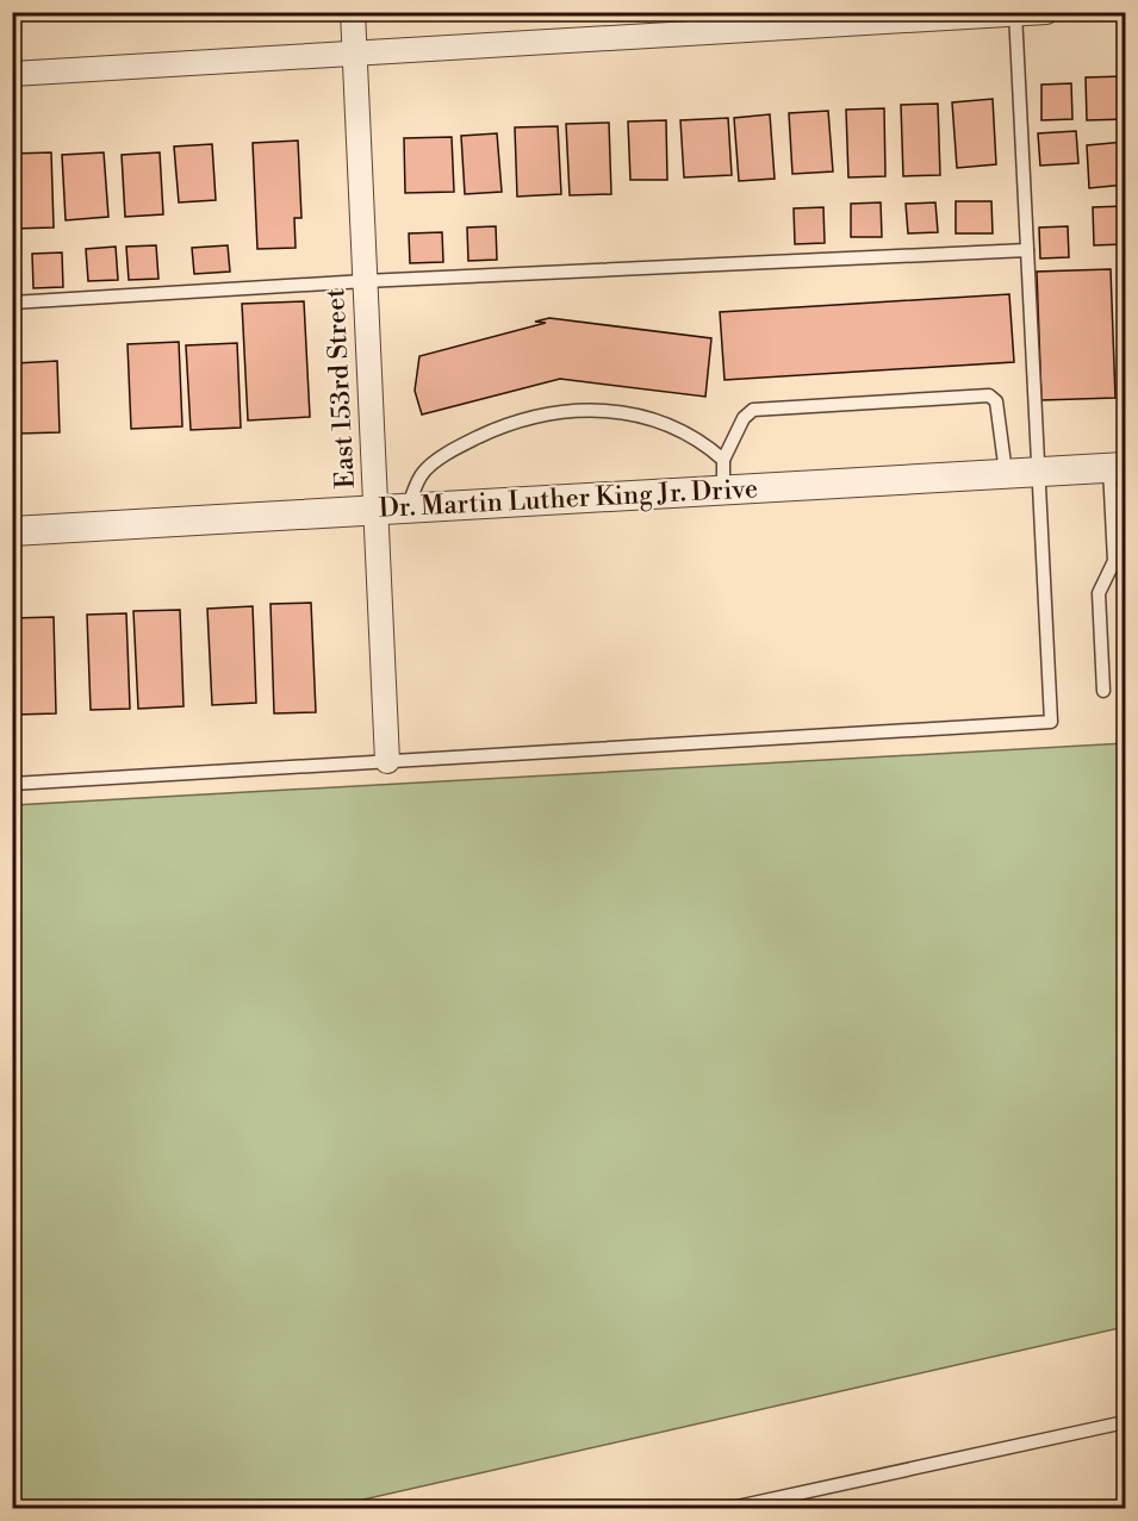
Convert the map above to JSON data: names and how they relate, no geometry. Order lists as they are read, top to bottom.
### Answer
{
  "streets": {
    "street": ["East 153rd Street", "Dr. Martin Luther King Jr. Drive"]
  },
  "crossings": [
    ["East 153rd Street", "Dr. Martin Luther King Jr. Drive"]
  ]
}
